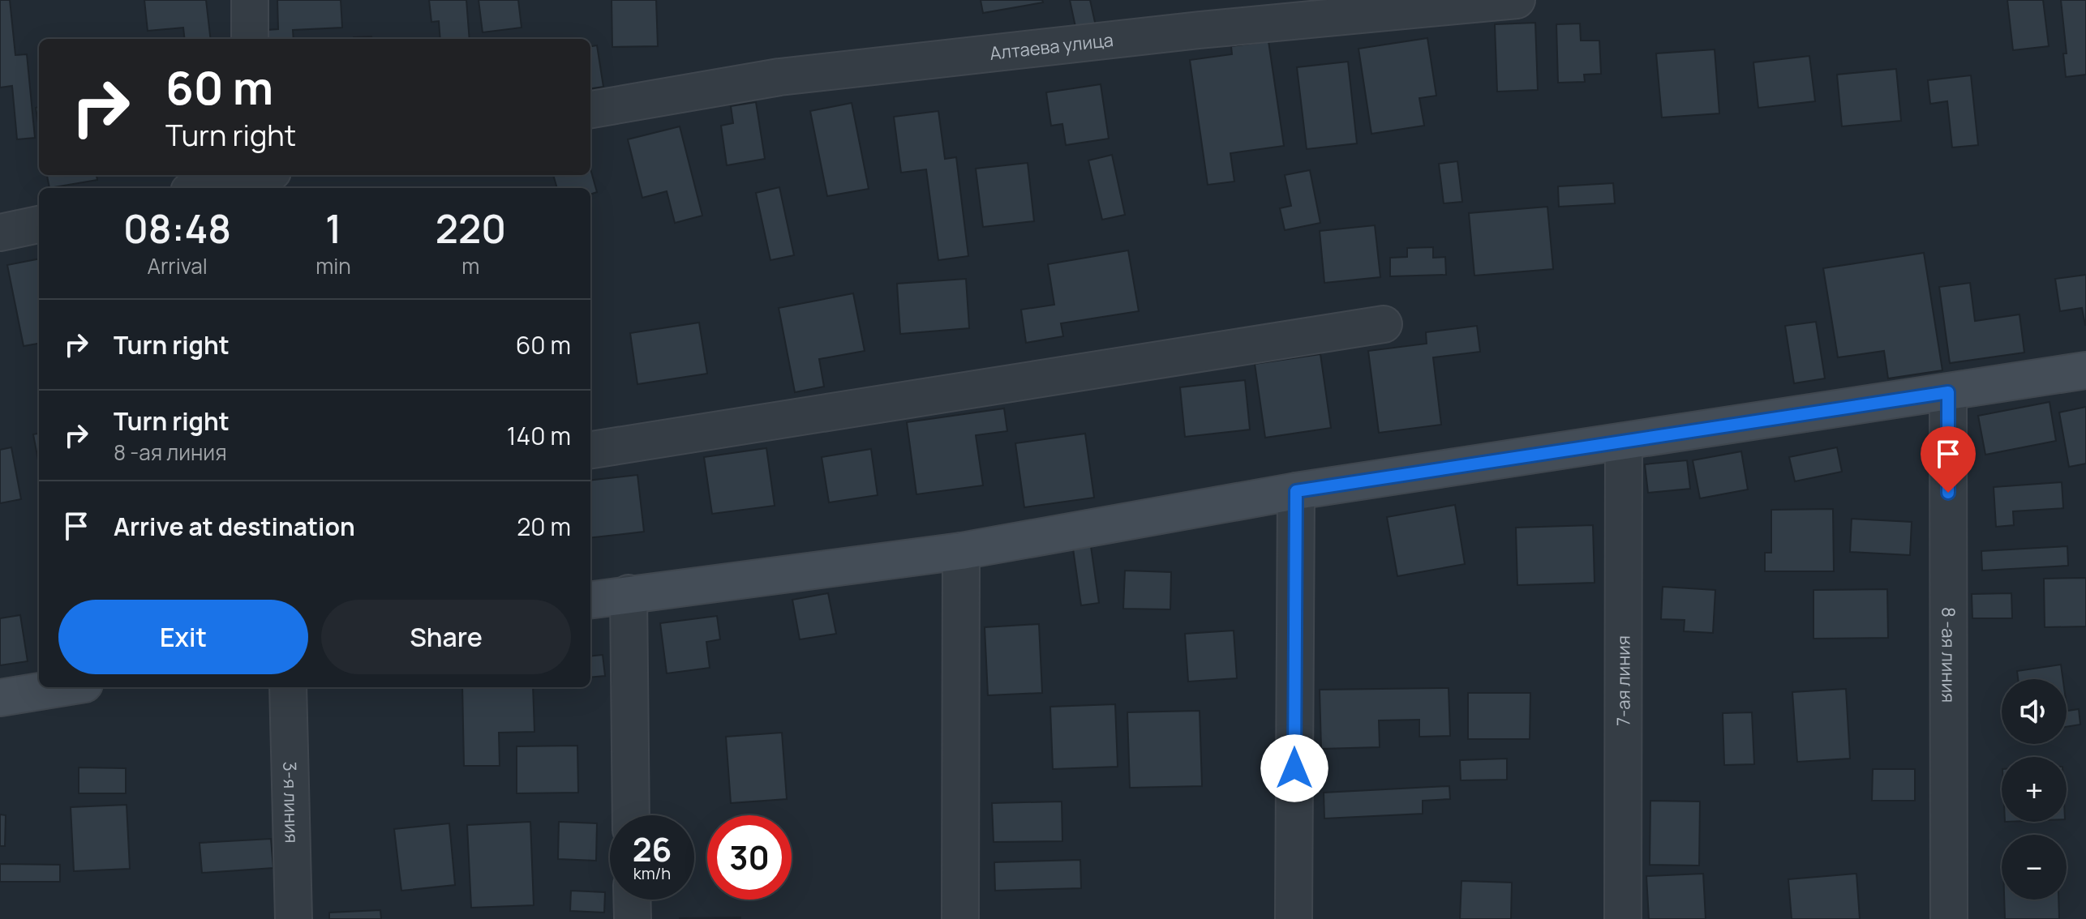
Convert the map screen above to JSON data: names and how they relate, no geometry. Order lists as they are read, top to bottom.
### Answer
{
  "streets": {
    "street": [
      "Алтаева улица",
      "8 -ая линия",
      "7-ая линия",
      "3-я линия"
    ]
  },
  "page": {
    "turn": ["60 m", "Turn right"],
    "eta": [
      "08:48",
      "Arrival",
      "1",
      "min",
      "220",
      "m"
    ],
    "list": [
      {
        "name": "Turn right",
        "value": "60 m"
      },
      {
        "name": "Turn right",
        "note": "8 -ая линия",
        "value": "140 m"
      },
      {
        "name": "Arrive at destination",
        "value": "20 m"
      }
    ],
    "buttons": ["Exit", "Share"],
    "map_buttons": ["+", "−"],
    "speed": "26 km/h",
    "limit": "30"
  }
}
